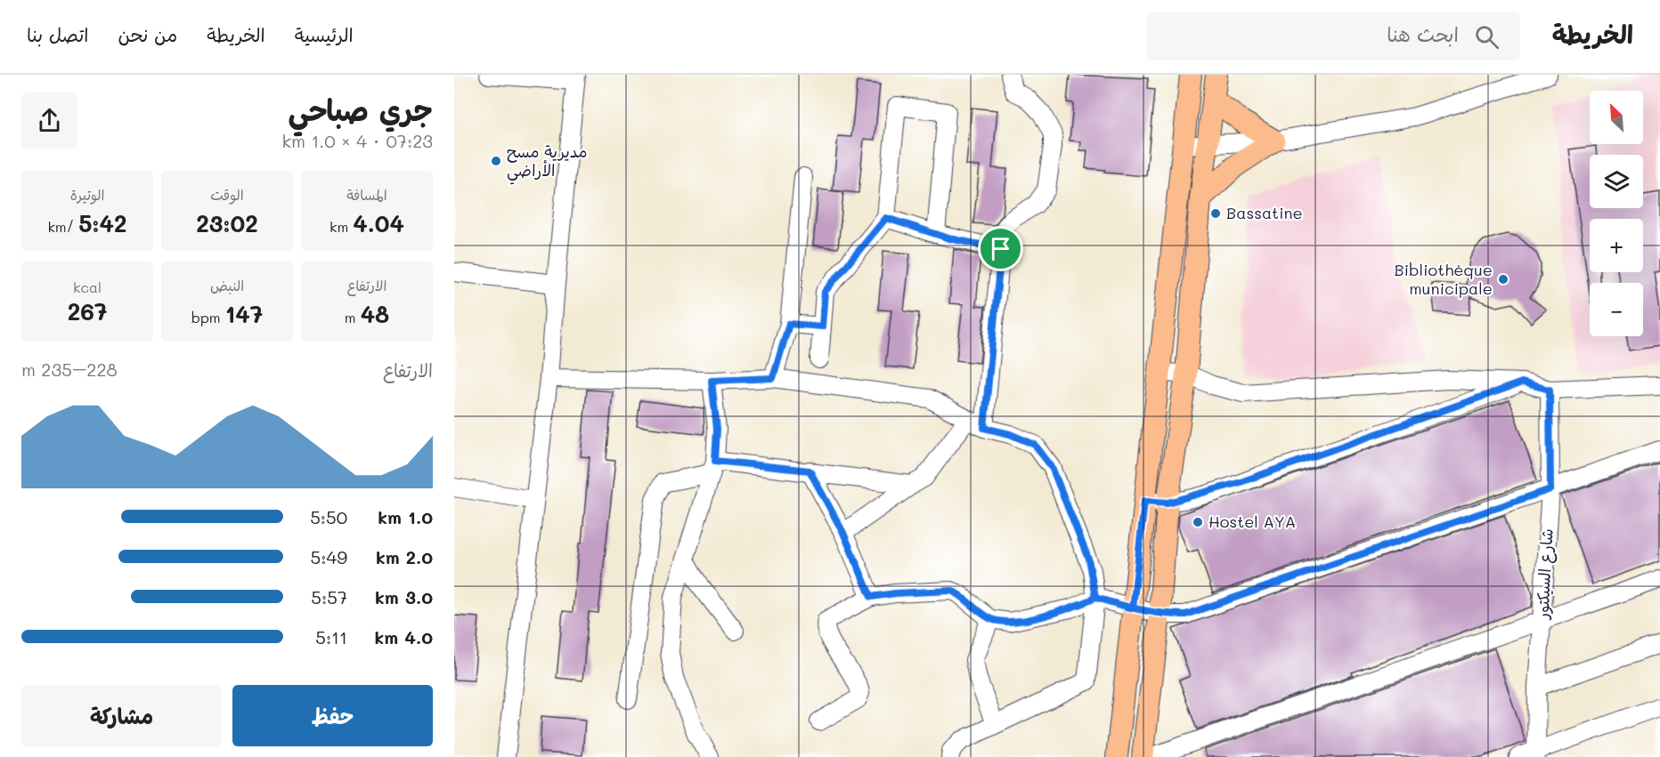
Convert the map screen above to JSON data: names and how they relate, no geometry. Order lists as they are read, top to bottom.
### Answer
{
  "streets": {
    "street": ["شارع السيكتور"]
  },
  "places": [
    "مديرية مسح الأراضي",
    "Bassatine",
    "Bibliothèque municipale",
    "Hostel AYA"
  ],
  "north": "top left",
  "page": {
    "header": "الخريطة",
    "search": "ابحث هنا",
    "nav": [
      "الرئيسية",
      "الخريطة",
      "من نحن",
      "اتصل بنا"
    ],
    "heading": ["جري صباحي", "07:23 · 4 × 1.0 km"],
    "map_buttons": ["+", "−"],
    "stats": [
      ["المسافة", "4.04 km"],
      ["الوقت", "23:02"],
      ["الوتيرة", "5:42 /km"],
      ["الارتفاع", "48 m"],
      ["النبض", "147 bpm"],
      ["kcal", "267"]
    ],
    "chart": ["الارتفاع", "228–235 m"],
    "list": [
      {
        "name": "1.0 km",
        "note": "5:50"
      },
      {
        "name": "2.0 km",
        "note": "5:49"
      },
      {
        "name": "3.0 km",
        "note": "5:57"
      },
      {
        "name": "4.0 km",
        "note": "5:11"
      }
    ],
    "buttons": ["حفظ", "مشاركة"]
  }
}
